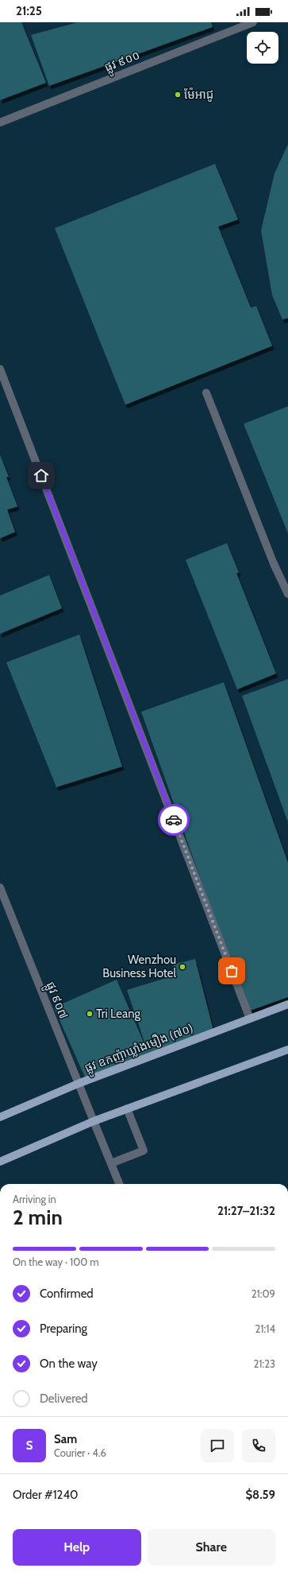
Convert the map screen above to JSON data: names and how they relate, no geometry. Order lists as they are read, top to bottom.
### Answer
{
  "streets": {
    "main road": ["ផ្លូវ ឧកញ៉ាឃ្លាំងមឿង (៧០)"],
    "street": ["ផ្លូវ ៩០០", "ផ្លូវ ៩០៧"]
  },
  "crossings": [
    ["ផ្លូវ ៩០៧", "ផ្លូវ ឧកញ៉ាឃ្លាំងមឿង (៧០)"]
  ],
  "places": ["ម៉ែអាជូ", "Wenzhou Business Hotel", "Tri Leang"],
  "page": {
    "status": "21:25",
    "heading": ["2 min", "Arriving in", "21:27–21:32"],
    "panel": [
      "Sam",
      "Courier · 4.6",
      "Order #1240",
      "$8.59"
    ],
    "bar": "On the way · 100 m",
    "list": [
      ["Confirmed", "21:09"],
      ["Preparing", "21:14"],
      ["On the way", "21:23"],
      "Delivered"
    ],
    "round": "S",
    "buttons": ["Help", "Share"]
  }
}
